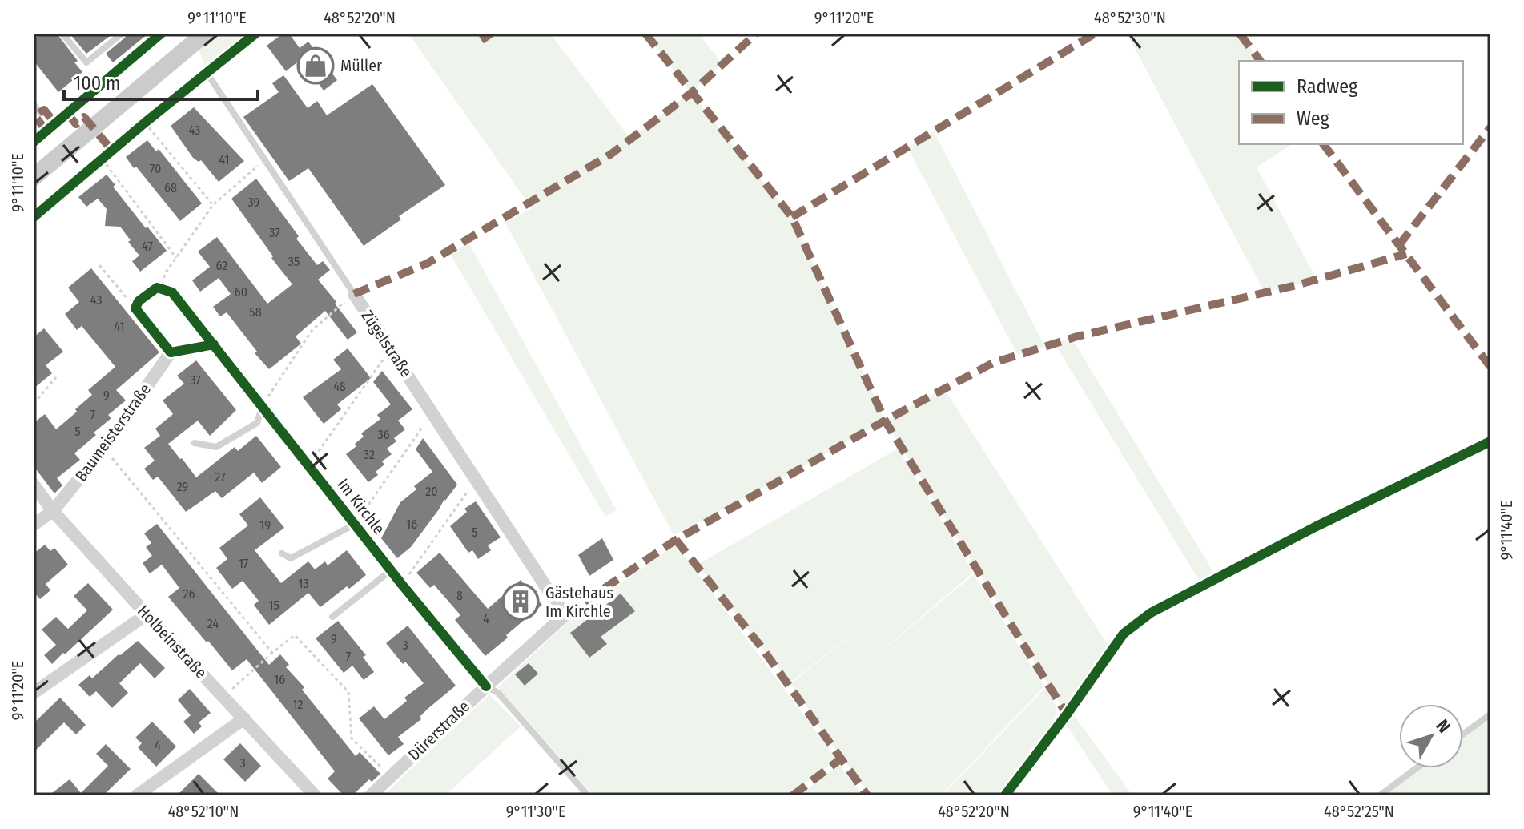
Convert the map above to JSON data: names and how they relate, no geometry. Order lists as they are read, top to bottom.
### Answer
{
  "streets": {
    "street": [
      "Zügelstraße",
      "Baumeisterstraße",
      "Im Kirchle",
      "Holbeinstraße",
      "Dürerstraße"
    ]
  },
  "crossings": [
    ["Zügelstraße", "Dürerstraße"],
    ["Baumeisterstraße", "Holbeinstraße"],
    ["Im Kirchle", "Dürerstraße"]
  ],
  "places": {
    "shop": ["Müller"],
    "building": ["Gästehaus Im Kirchle"]
  },
  "house_numbers": [
    "43",
    "41",
    "70",
    "68",
    "39",
    "37",
    "47",
    "35",
    "62",
    "60",
    "43",
    "58",
    "41",
    "37",
    "48",
    "9",
    "7",
    "5",
    "36",
    "32",
    "27",
    "29",
    "20",
    "16",
    "19",
    "5",
    "17",
    "13",
    "26",
    "8",
    "15",
    "4",
    "24",
    "9",
    "3",
    "7",
    "16",
    "12",
    "4",
    "3"
  ],
  "legend": ["Radweg", "Weg"],
  "scale_bar": "100 m",
  "north": "top right",
  "coordinates": [
    "9°11'10\"E",
    "48°52'20\"N",
    "9°11'20\"E",
    "48°52'30\"N",
    "9°11'40\"E",
    "48°52'10\"N",
    "9°11'30\"E",
    "48°52'25\"N"
  ]
}
